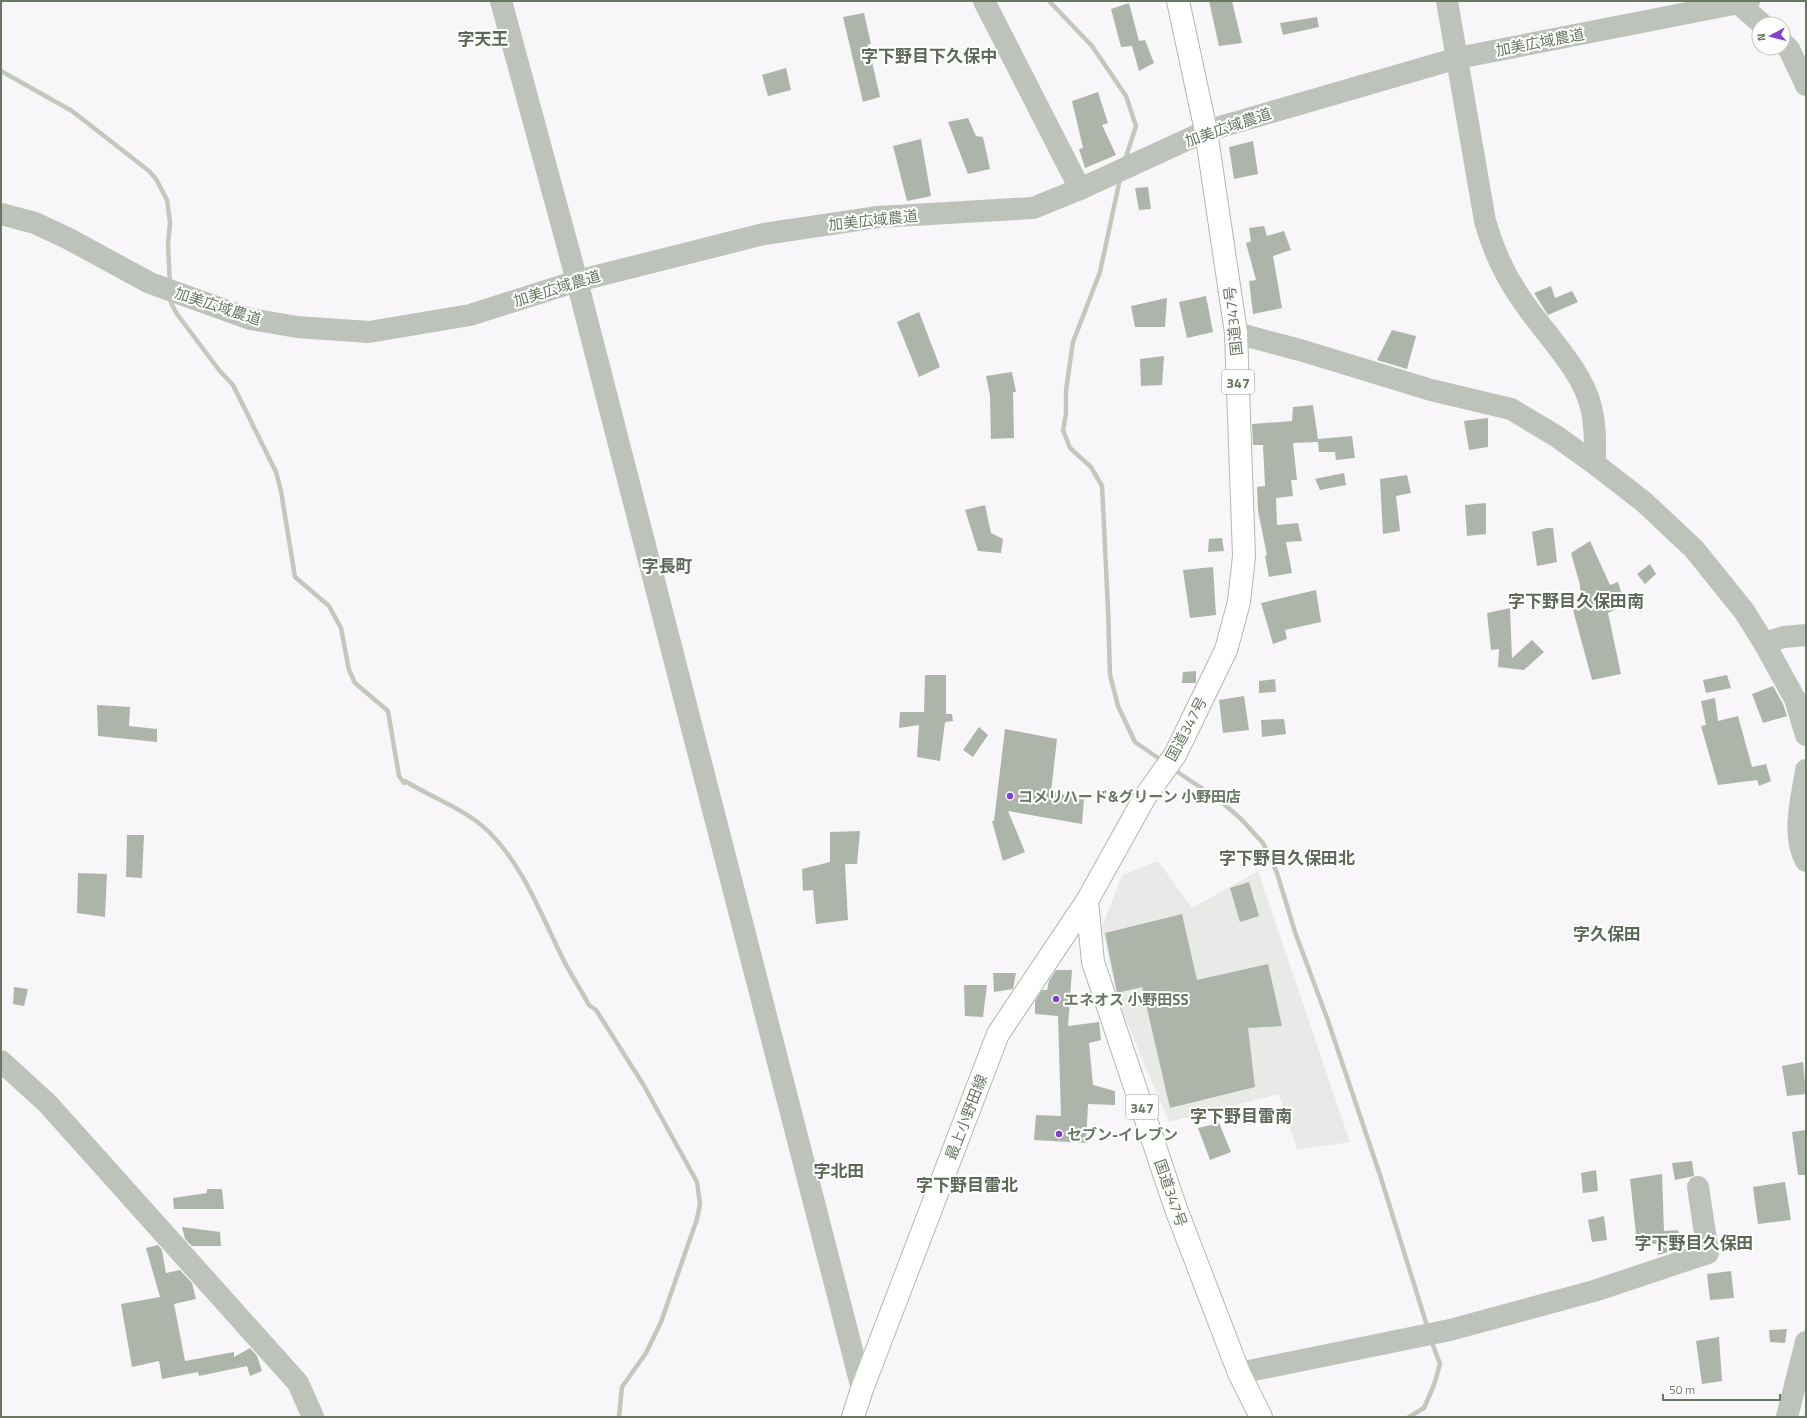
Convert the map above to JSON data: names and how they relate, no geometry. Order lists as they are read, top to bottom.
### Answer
{
  "streets": {
    "main road": ["国道347号", "347", "最上小野田線"],
    "street": ["加美広域農道"]
  },
  "crossings": [
    ["加美広域農道", "国道347号"],
    ["国道347号", "最上小野田線"]
  ],
  "districts": [
    "字天王",
    "字下野目下久保中",
    "字長町",
    "字下野目久保田南",
    "字下野目久保田北",
    "字久保田",
    "字下野目雷南",
    "字北田",
    "字下野目雷北",
    "字下野目久保田"
  ],
  "places": ["コメリハード&グリーン 小野田店", "エネオス 小野田SS", "セブン-イレブン"],
  "scale_bar": "50 m",
  "north": "left"
}
